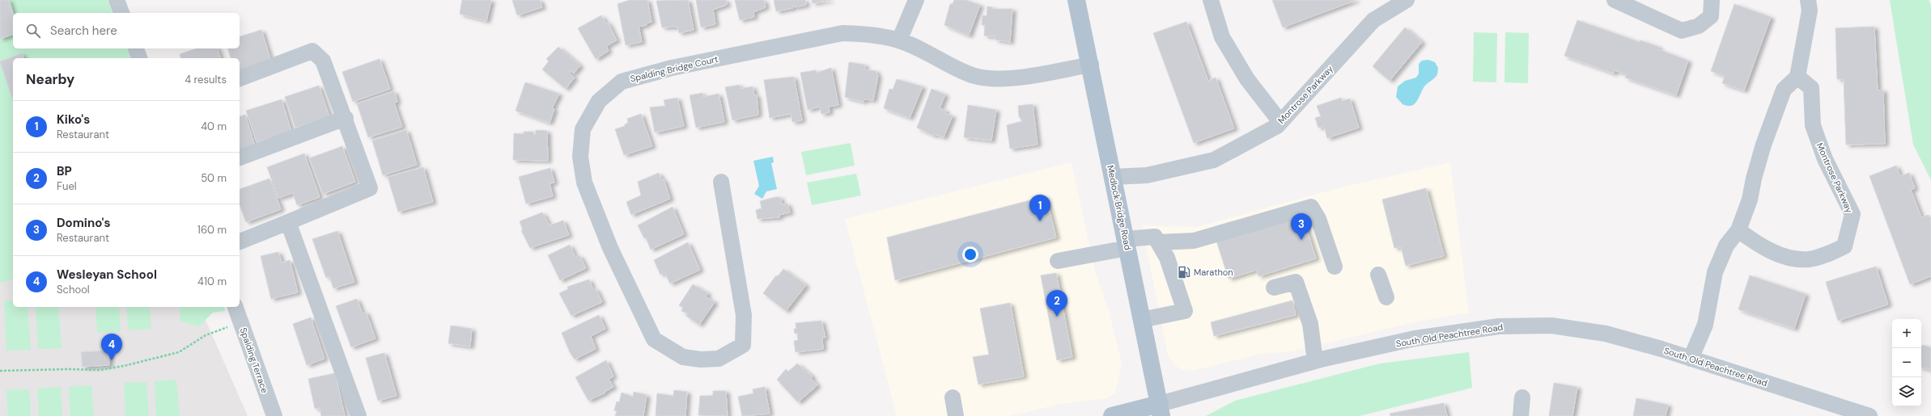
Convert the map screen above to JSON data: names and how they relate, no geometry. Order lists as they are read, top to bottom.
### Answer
{
  "streets": {
    "main road": ["Medlock Bridge Road"],
    "street": [
      "Spalding Bridge Court",
      "Montrose Parkway",
      "South Old Peachtree Road",
      "Spalding Terrace"
    ]
  },
  "crossings": [
    ["Spalding Bridge Court", "Medlock Bridge Road"],
    ["Montrose Parkway", "Medlock Bridge Road"],
    ["Medlock Bridge Road", "South Old Peachtree Road"]
  ],
  "places": {
    "fuel station": ["Marathon"]
  },
  "page": {
    "search": "Search here",
    "heading": ["Nearby", "4 results"],
    "list": [
      {
        "mark": "1",
        "name": "Kiko's",
        "note": "Restaurant",
        "value": "40 m"
      },
      {
        "mark": "2",
        "name": "BP",
        "note": "Fuel",
        "value": "50 m"
      },
      {
        "mark": "3",
        "name": "Domino's",
        "note": "Restaurant",
        "value": "160 m"
      },
      {
        "mark": "4",
        "name": "Wesleyan School",
        "note": "School",
        "value": "410 m"
      }
    ],
    "pins": [
      "1",
      "3",
      "2",
      "4"
    ],
    "map_buttons": ["+", "−"]
  }
}
